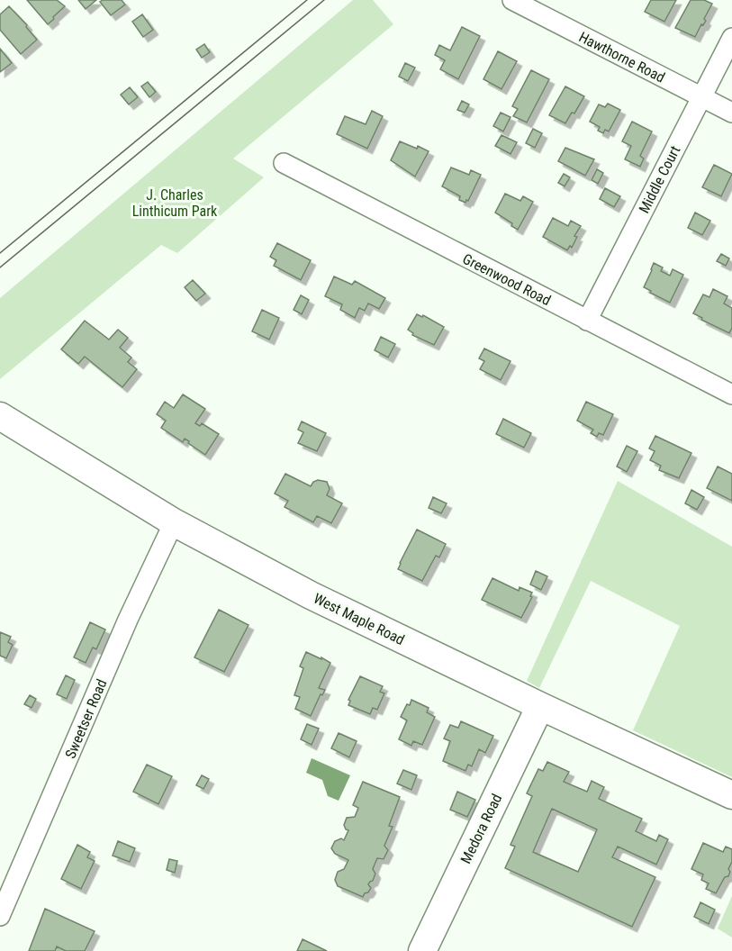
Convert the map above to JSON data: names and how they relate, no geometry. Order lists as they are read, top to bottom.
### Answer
{
  "streets": {
    "street": [
      "Hawthorne Road",
      "Middle Court",
      "Greenwood Road",
      "West Maple Road",
      "Sweetser Road",
      "Medora Road"
    ]
  },
  "crossings": [
    ["Hawthorne Road", "Middle Court"],
    ["Middle Court", "Greenwood Road"],
    ["West Maple Road", "Sweetser Road"],
    ["West Maple Road", "Medora Road"]
  ],
  "parks": ["J. Charles Linthicum Park"]
}
